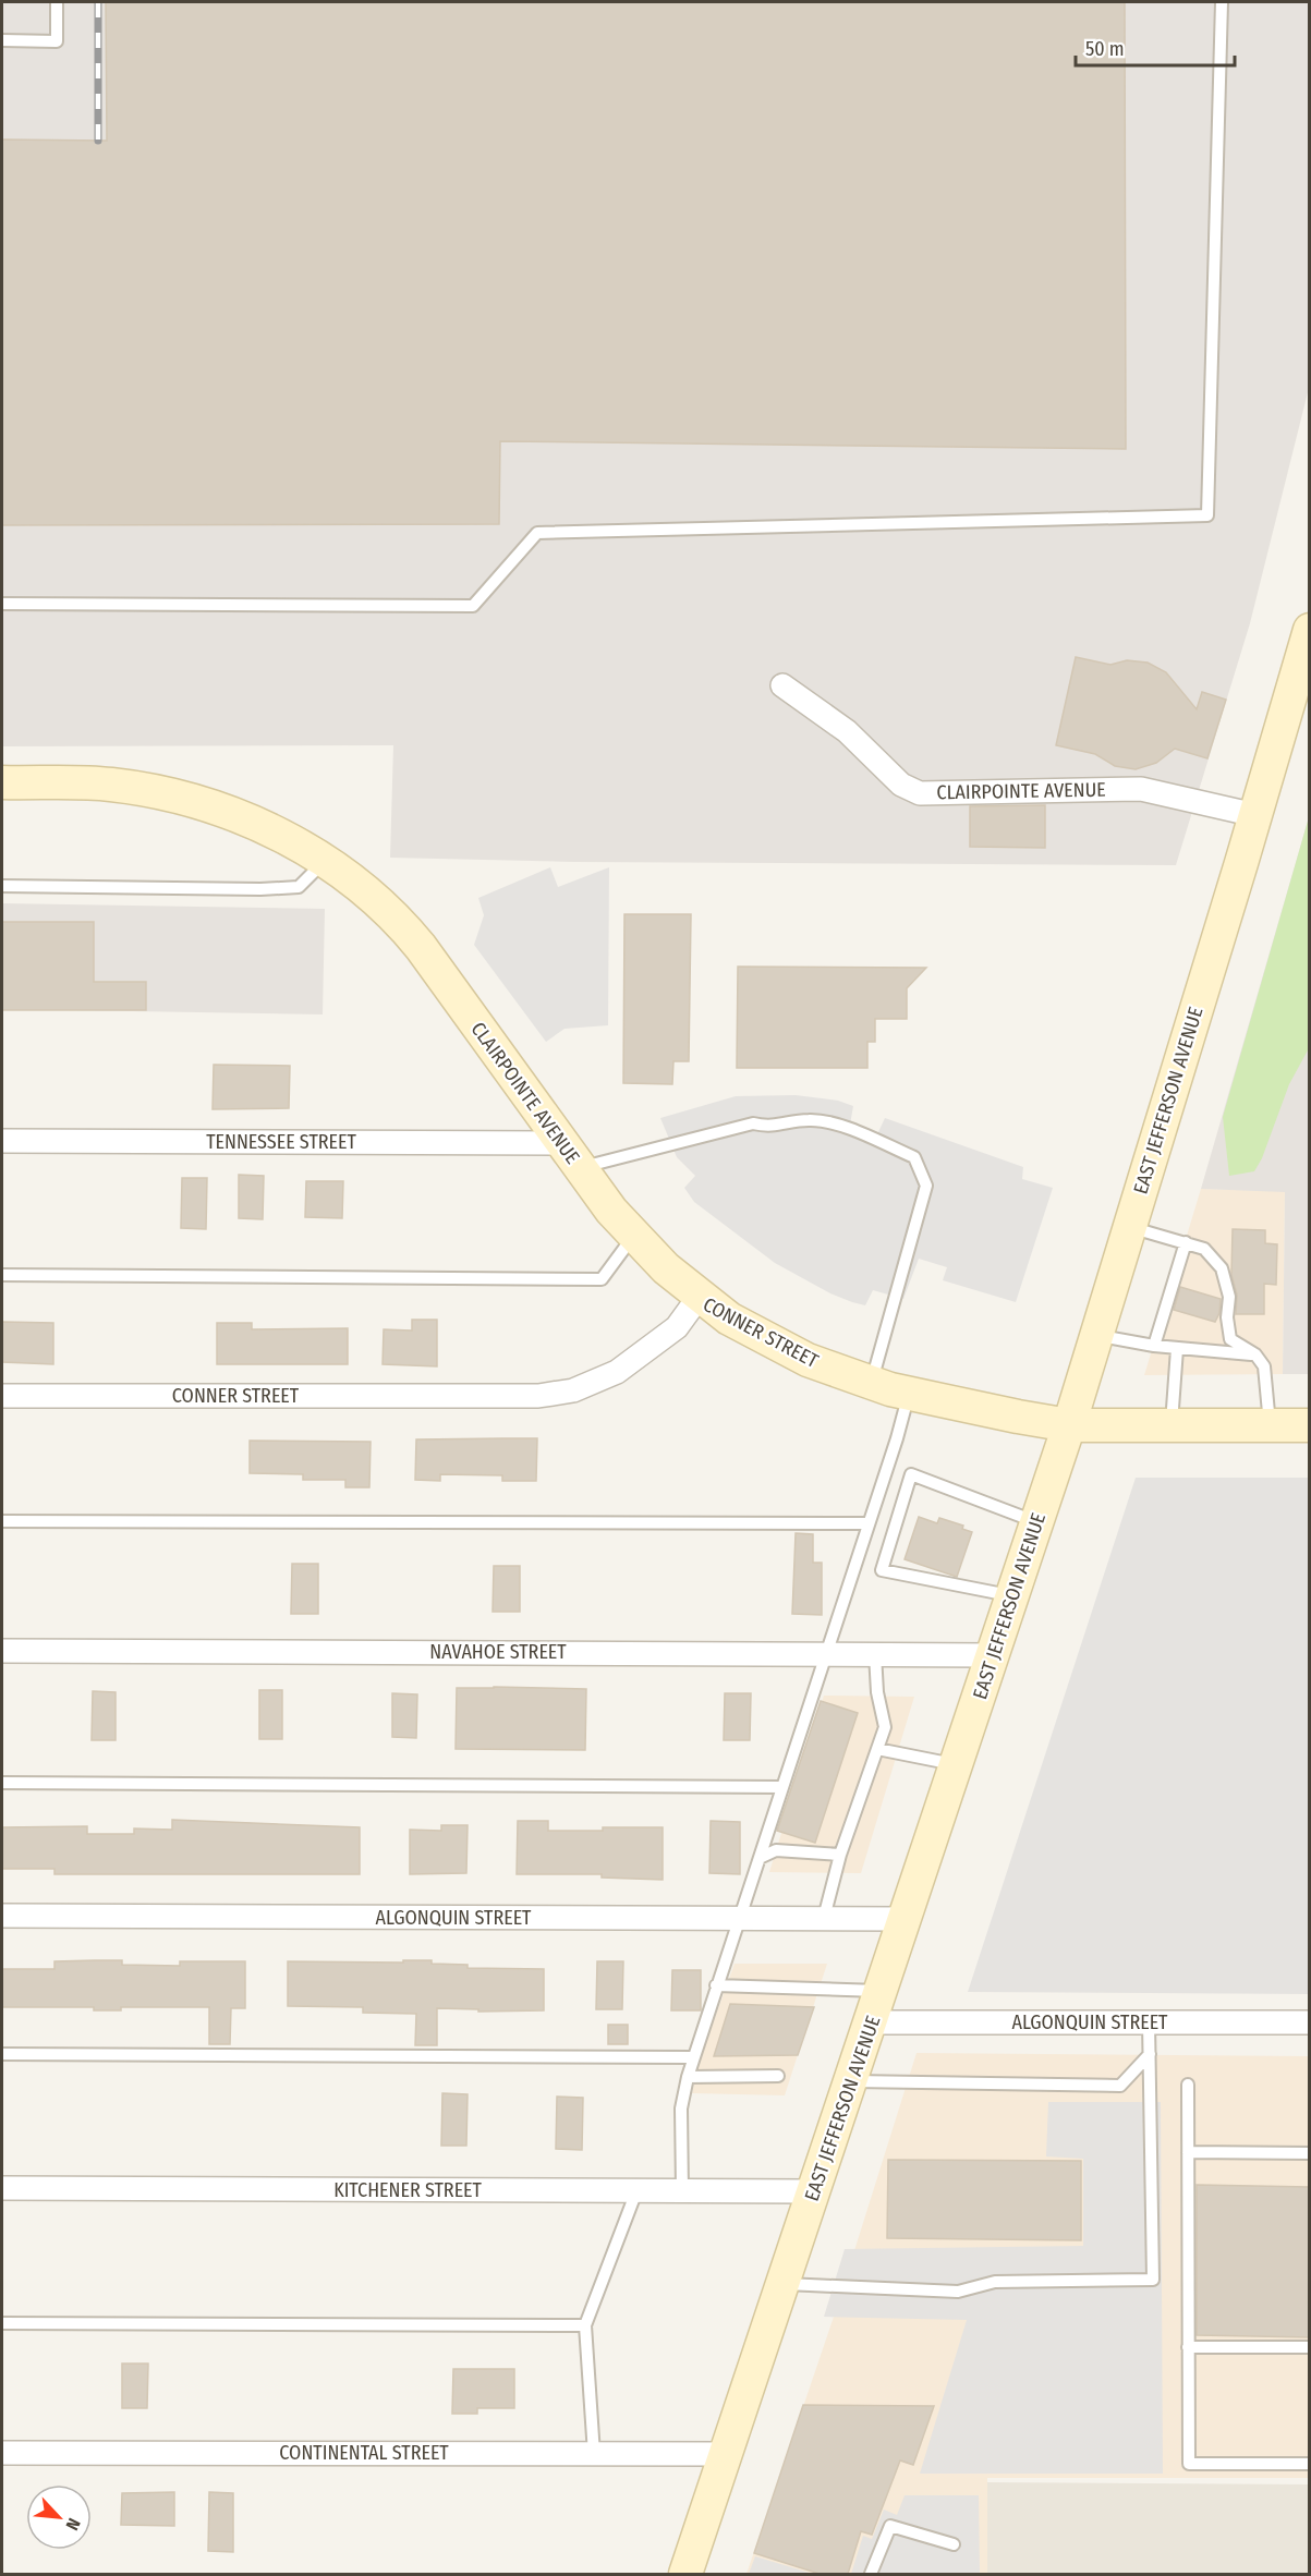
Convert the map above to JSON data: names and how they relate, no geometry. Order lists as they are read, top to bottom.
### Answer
{
  "streets": {
    "main road": ["CLAIRPOINTE AVENUE", "EAST JEFFERSON AVENUE", "CONNER STREET"],
    "street": [
      "TENNESSEE STREET",
      "NAVAHOE STREET",
      "ALGONQUIN STREET",
      "KITCHENER STREET",
      "CONTINENTAL STREET"
    ]
  },
  "crossings": [
    ["CLAIRPOINTE AVENUE", "EAST JEFFERSON AVENUE"],
    ["CLAIRPOINTE AVENUE", "TENNESSEE STREET"],
    ["CLAIRPOINTE AVENUE", "CONNER STREET"],
    ["EAST JEFFERSON AVENUE", "CONNER STREET"],
    ["EAST JEFFERSON AVENUE", "NAVAHOE STREET"],
    ["EAST JEFFERSON AVENUE", "ALGONQUIN STREET"],
    ["EAST JEFFERSON AVENUE", "KITCHENER STREET"],
    ["EAST JEFFERSON AVENUE", "CONTINENTAL STREET"]
  ],
  "scale_bar": "50 m",
  "north": "bottom right"
}
